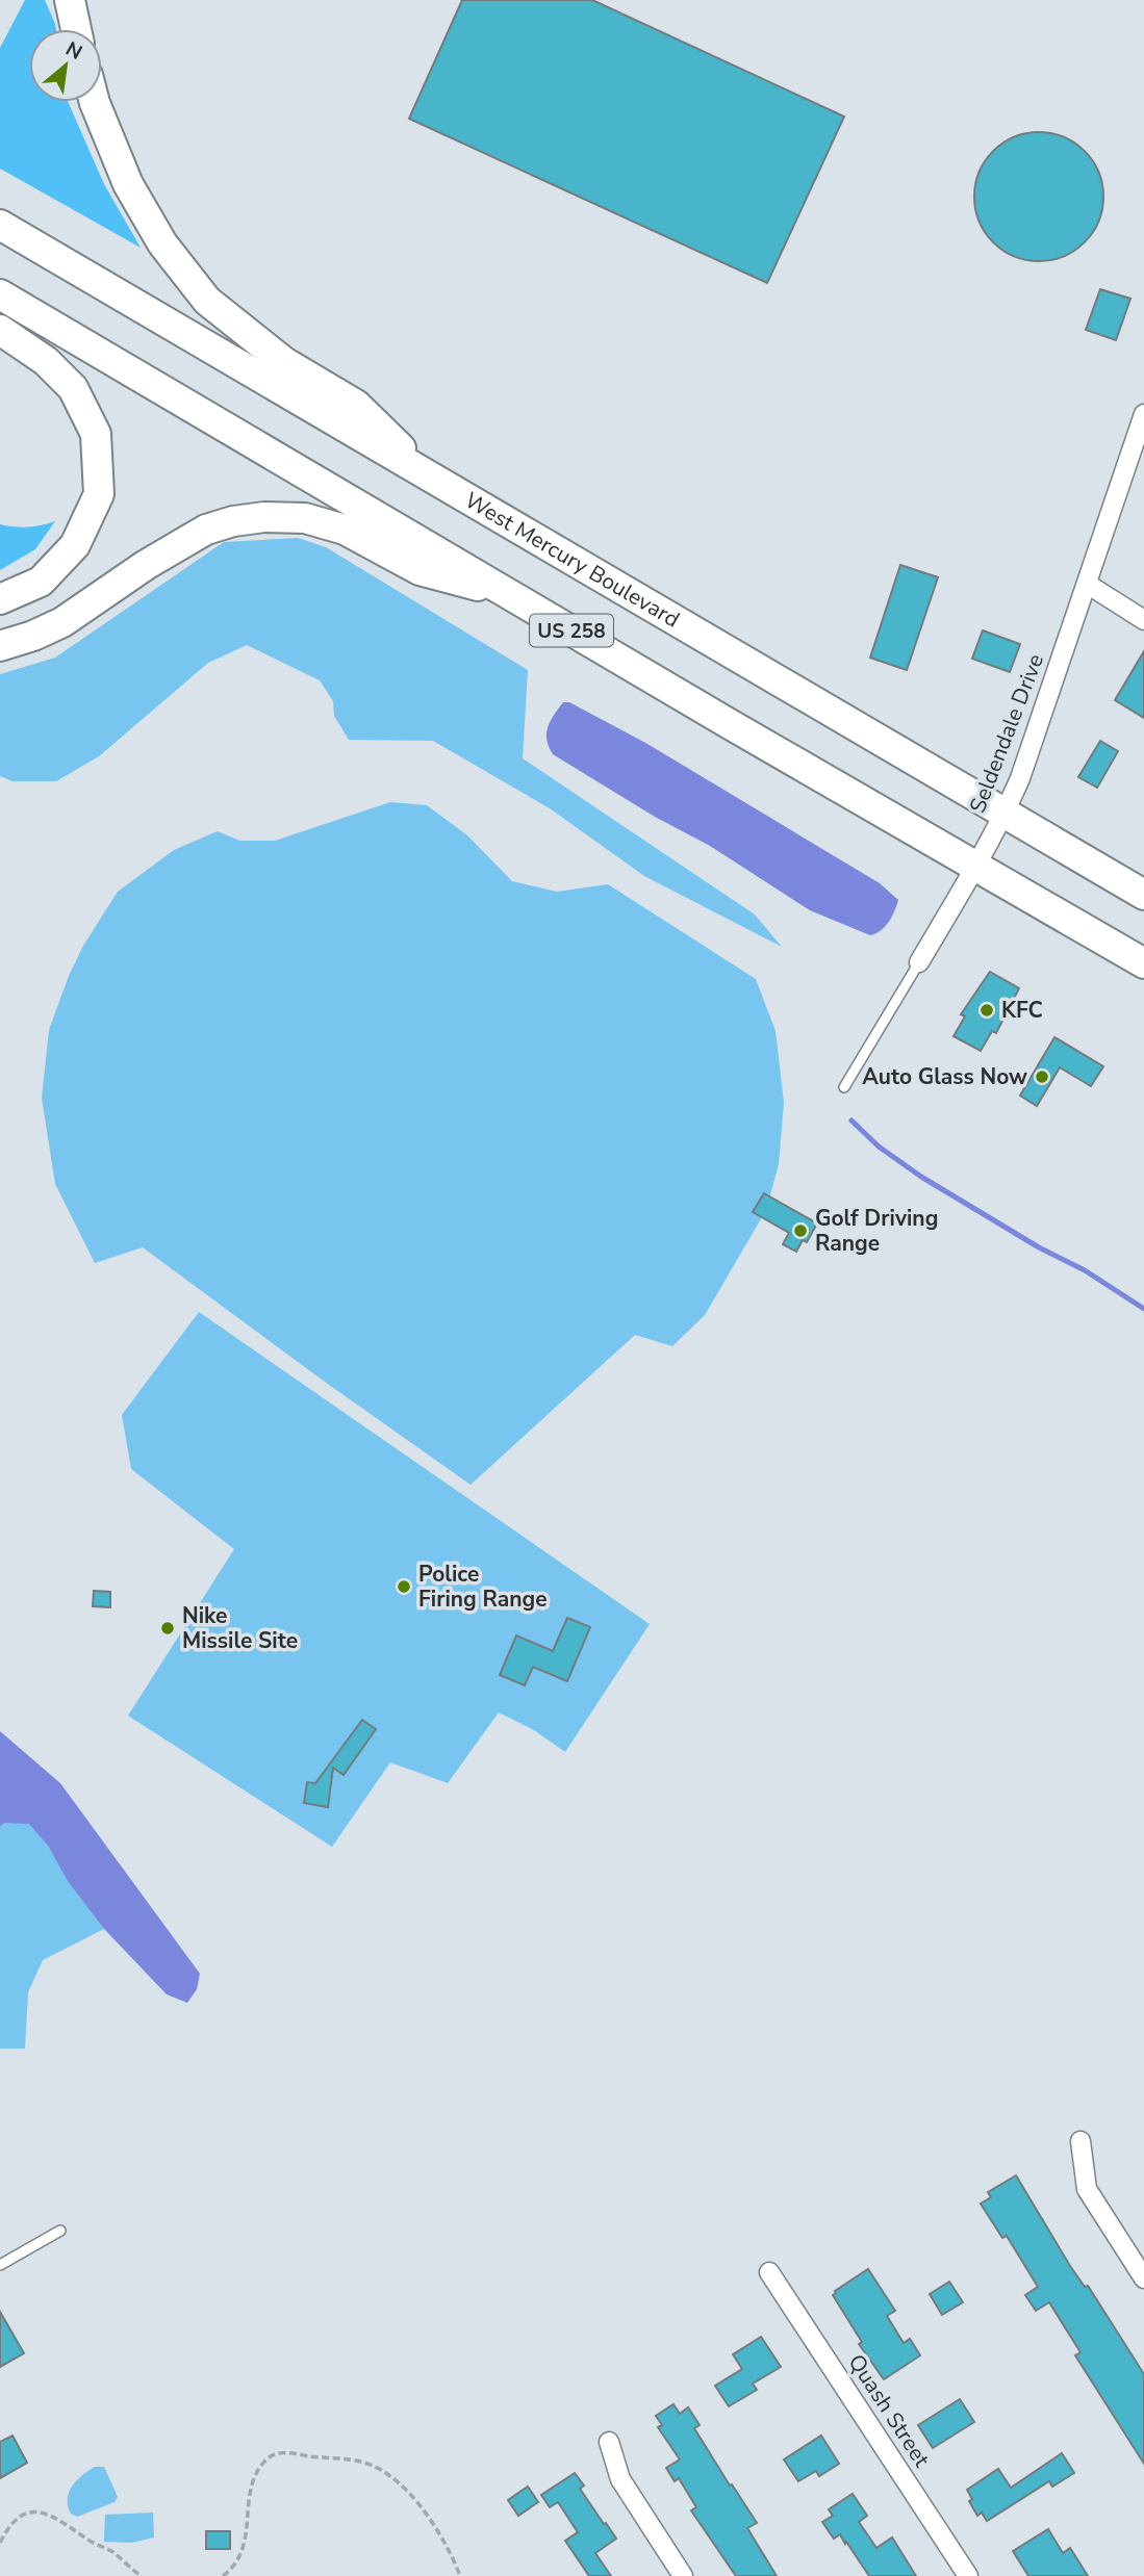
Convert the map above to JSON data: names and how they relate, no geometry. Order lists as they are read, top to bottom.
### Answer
{
  "streets": {
    "main road": ["West Mercury Boulevard", "US 258"],
    "street": ["Seldendale Drive", "Quash Street"]
  },
  "crossings": [
    ["West Mercury Boulevard", "Seldendale Drive"],
    ["US 258", "Seldendale Drive"]
  ],
  "places": [
    "KFC",
    "Auto Glass Now",
    "Golf Driving Range",
    "Police Firing Range",
    "Nike Missile Site"
  ],
  "north": "top right"
}
